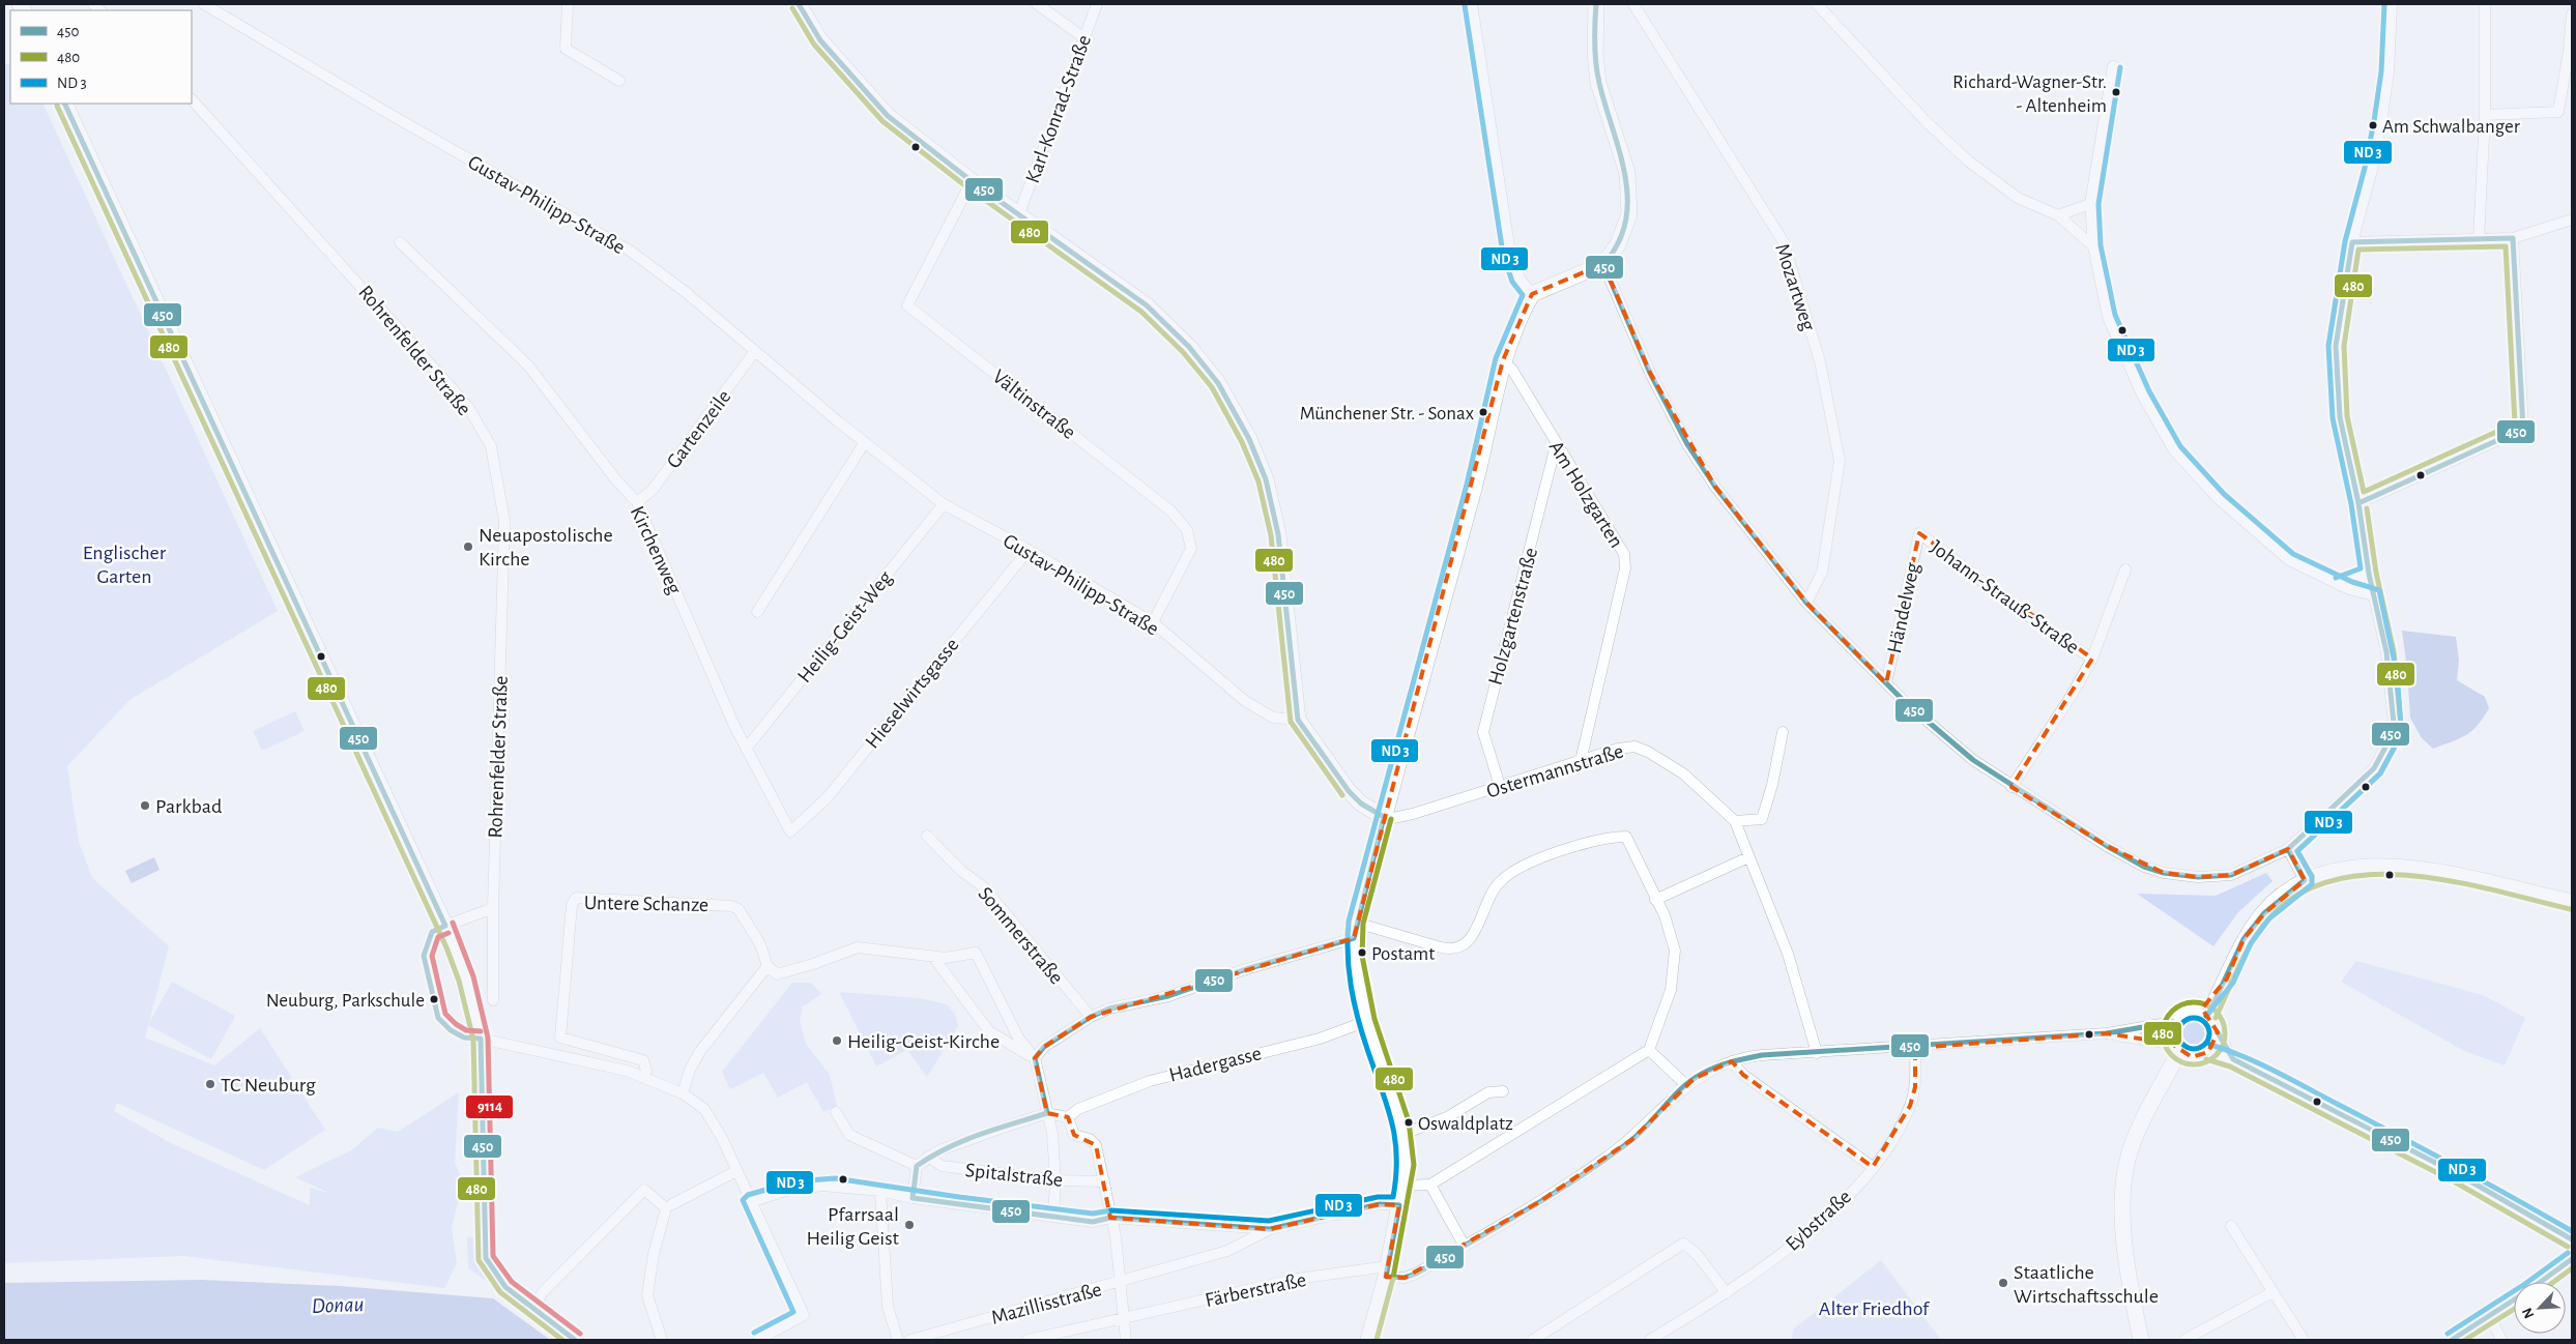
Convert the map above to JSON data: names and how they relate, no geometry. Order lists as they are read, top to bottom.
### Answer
{
  "streets": {
    "street": [
      "Karl-Konrad-Straße",
      "Gustav-Philipp-Straße",
      "Mozartweg",
      "Rohrenfelder Straße",
      "Vältinstraße",
      "Gartenzeile",
      "Am Holzgarten",
      "Kirchenweg",
      "Johann-Strauß-Straße",
      "Händelweg",
      "Holzgartenstraße",
      "Heilig-Geist-Weg",
      "Hieselwirtsgasse",
      "Ostermannstraße",
      "Untere Schanze",
      "Sommerstraße",
      "Hadergasse",
      "Spitalstraße",
      "Eybstraße",
      "Färberstraße",
      "Mazillisstraße"
    ]
  },
  "crossings": [
    ["Gustav-Philipp-Straße", "Vältinstraße"],
    ["Gustav-Philipp-Straße", "Gartenzeile"],
    ["Gustav-Philipp-Straße", "Heilig-Geist-Weg"],
    ["Gustav-Philipp-Straße", "Hieselwirtsgasse"],
    ["Gartenzeile", "Kirchenweg"],
    ["Am Holzgarten", "Holzgartenstraße"],
    ["Am Holzgarten", "Ostermannstraße"],
    ["Kirchenweg", "Heilig-Geist-Weg"],
    ["Kirchenweg", "Hieselwirtsgasse"],
    ["Johann-Strauß-Straße", "Händelweg"],
    ["Holzgartenstraße", "Ostermannstraße"],
    ["Ostermannstraße", "Färberstraße"],
    ["Eybstraße", "Färberstraße"]
  ],
  "water": ["Donau"],
  "parks": ["Englischer Garten", "Alter Friedhof"],
  "places": [
    "Richard-Wagner-Str. - Altenheim",
    "Am Schwalbanger",
    "Münchener Str. - Sonax",
    "Neuapostolische Kirche",
    "Parkbad",
    "Postamt",
    "Neuburg, Parkschule",
    "Heilig-Geist-Kirche",
    "TC Neuburg",
    "Oswaldplatz",
    "Pfarrsaal Heilig Geist",
    "Staatliche Wirtschaftsschule"
  ],
  "lines": ["transit line 450", "transit line 480", "transit line 9114"],
  "legend": ["450", "480", "ND 3"],
  "north": "bottom left"
}
